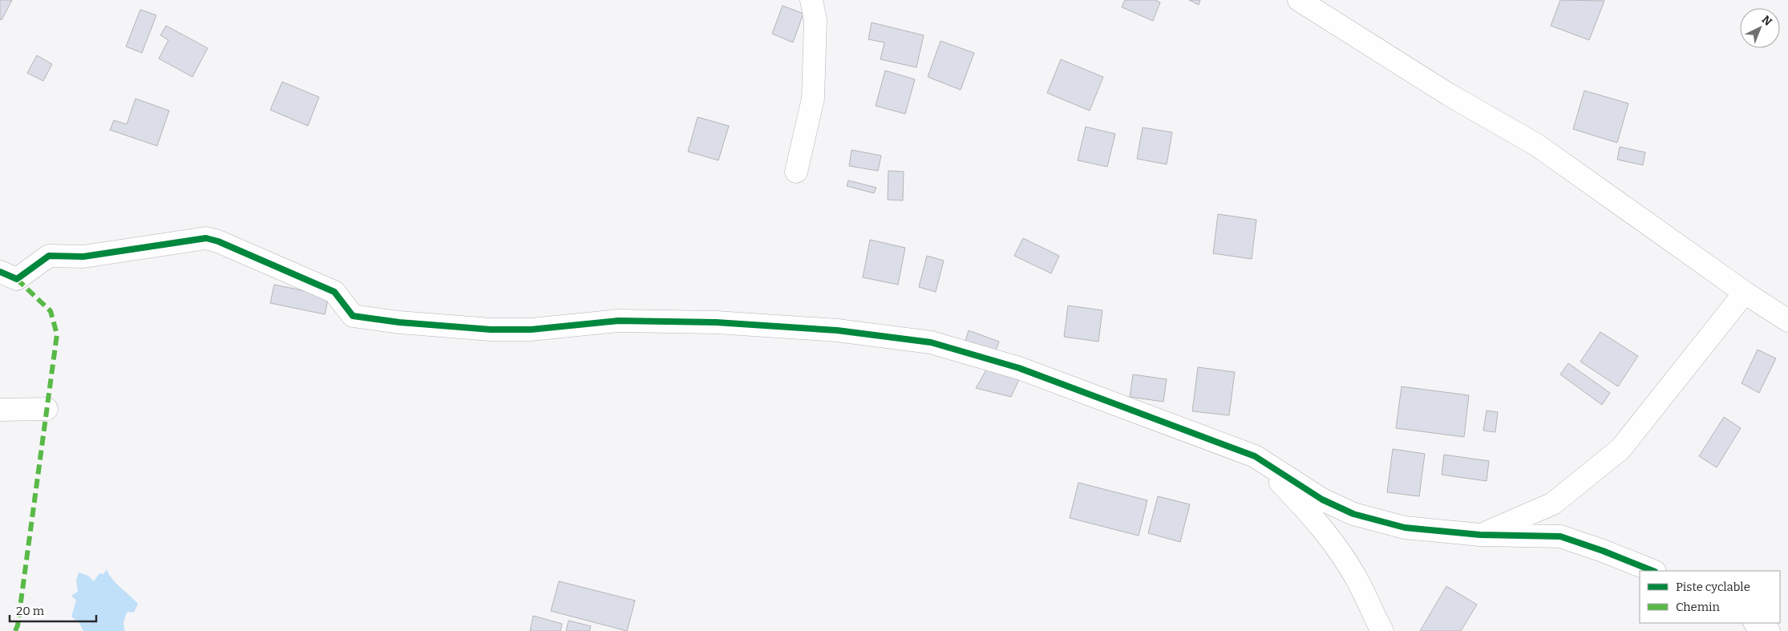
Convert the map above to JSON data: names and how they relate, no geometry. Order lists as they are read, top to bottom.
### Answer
{
  "legend": ["Piste cyclable", "Chemin"],
  "scale_bar": "20 m",
  "north": "top right"
}
